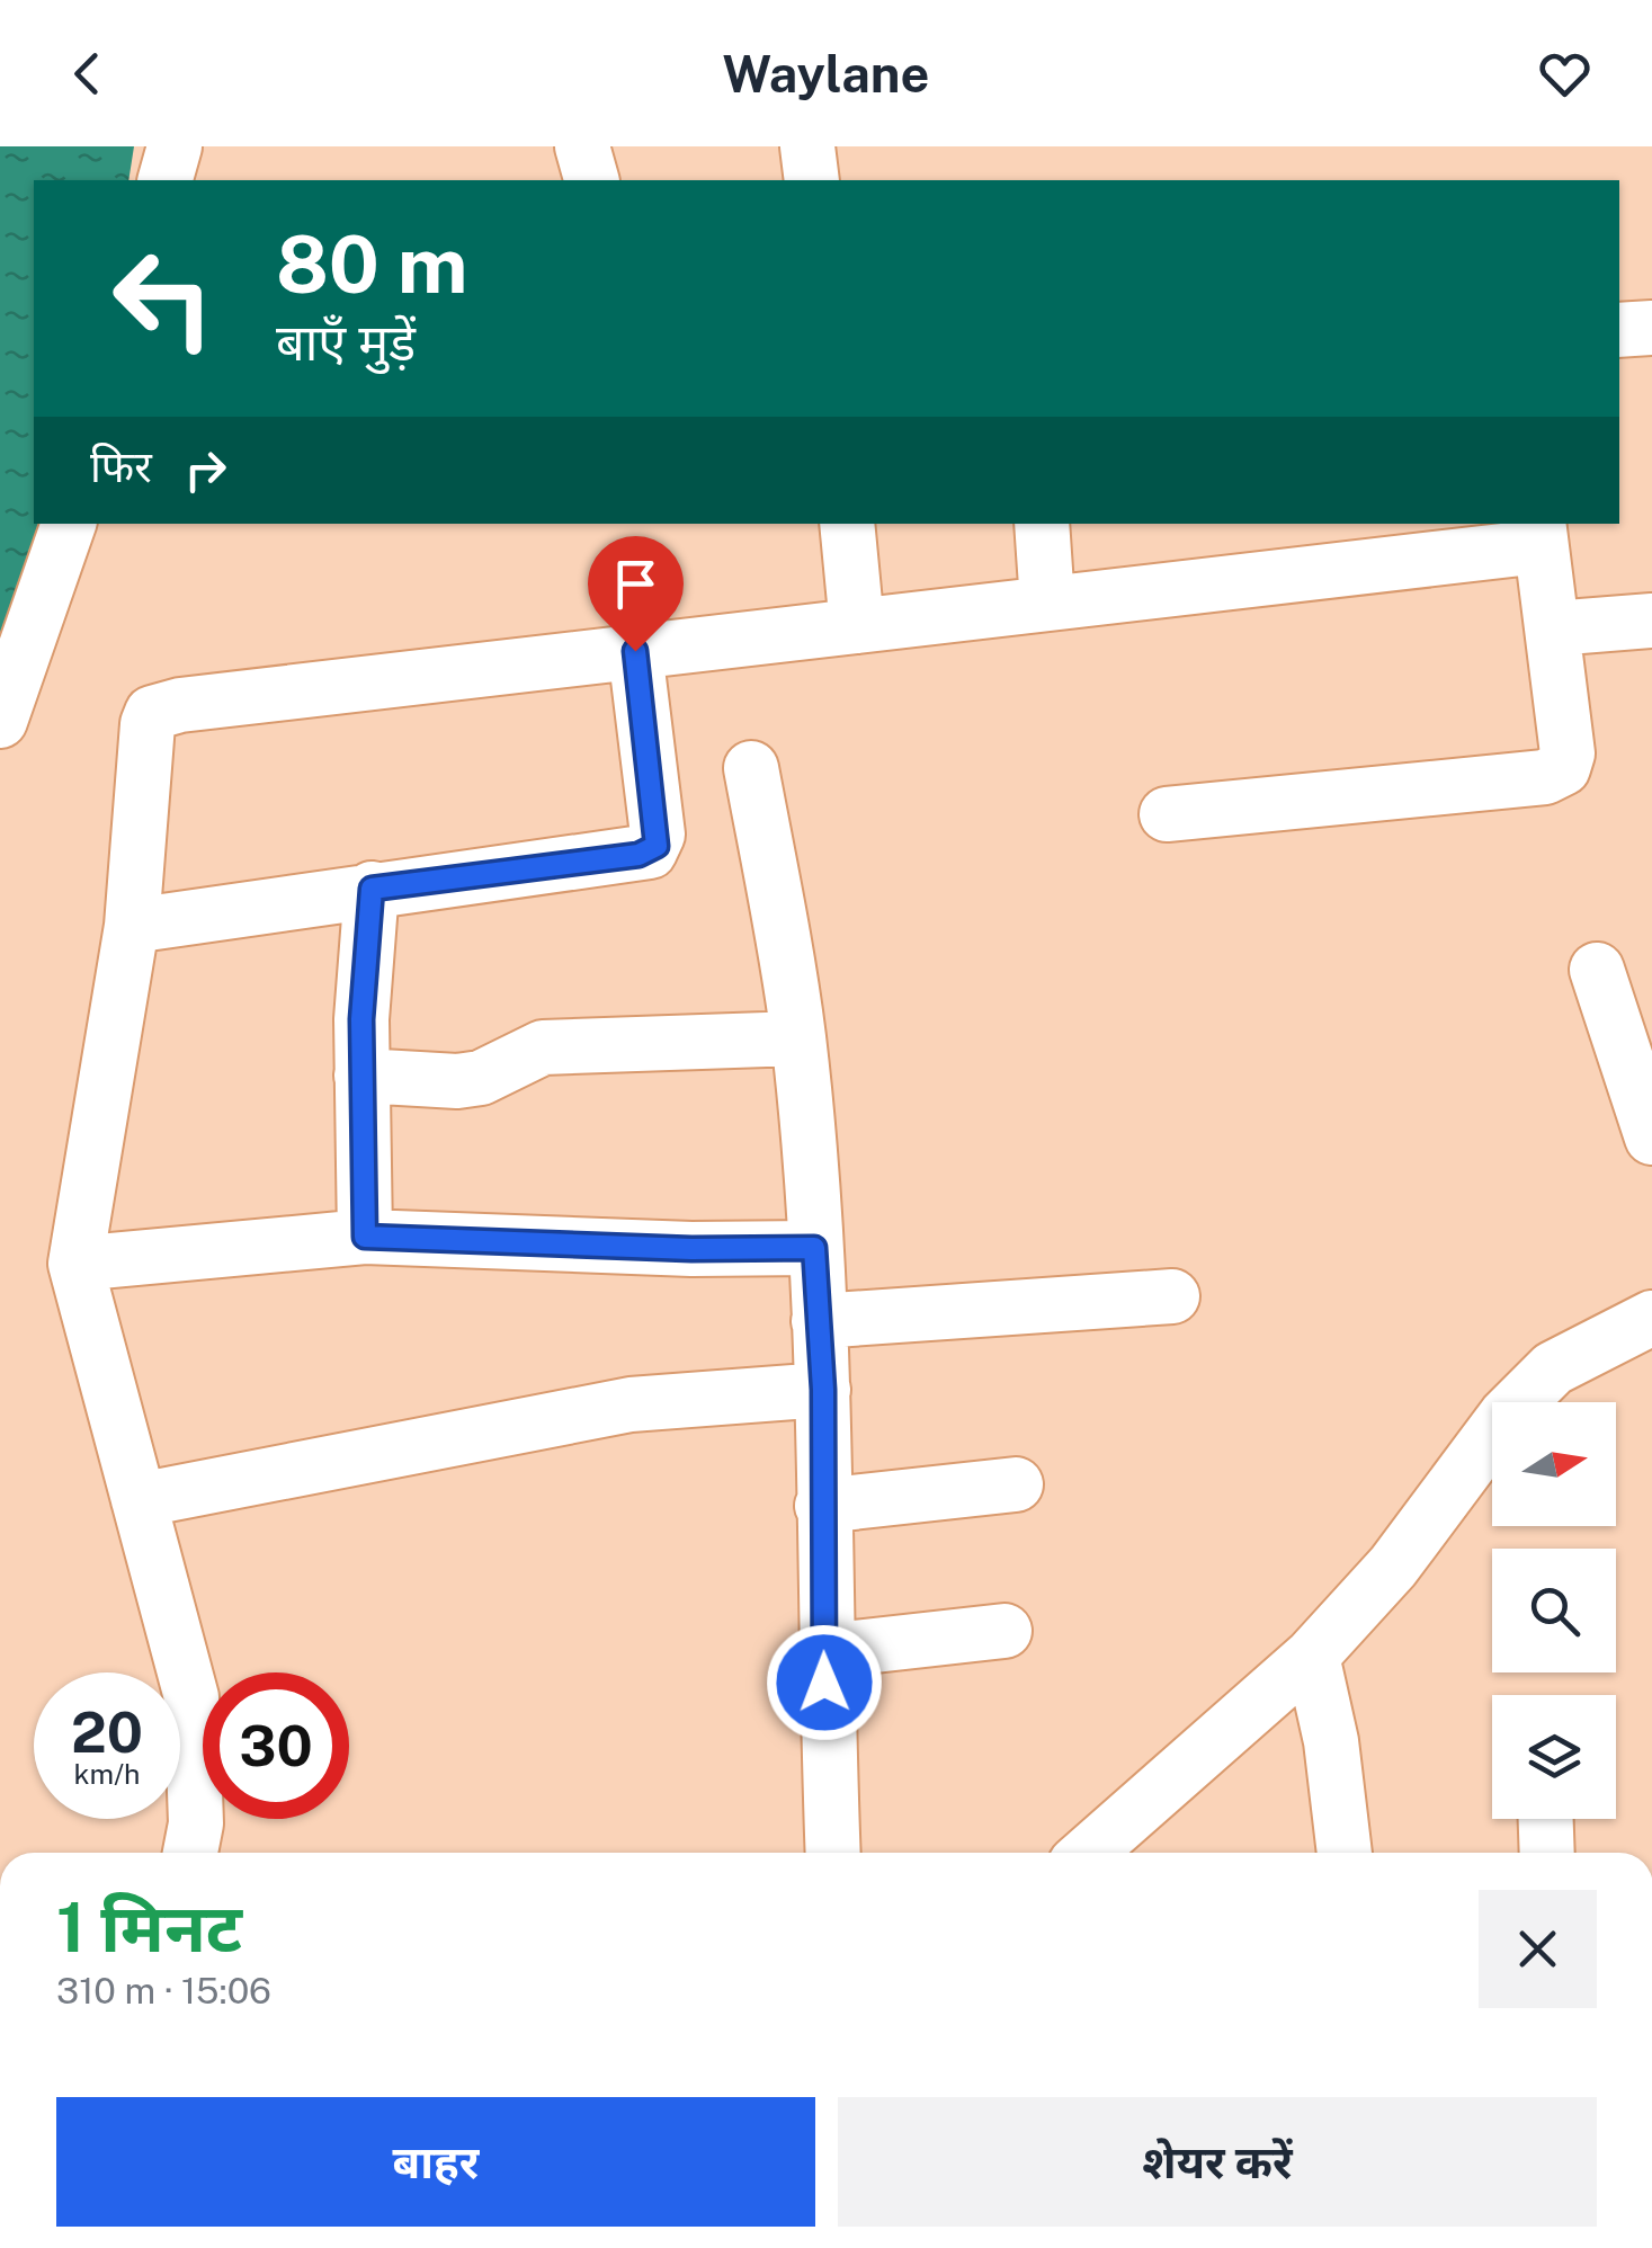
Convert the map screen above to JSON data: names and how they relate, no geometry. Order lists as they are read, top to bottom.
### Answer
{
  "north": "right",
  "page": {
    "header": "Waylane",
    "turn": ["80 m", "बाएँ मुड़ें"],
    "then": "फिर",
    "speed": "20 km/h",
    "limit": "30",
    "heading": ["1 मिनट", "310 m · 15:06"],
    "buttons": ["बाहर", "शेयर करें"]
  }
}
